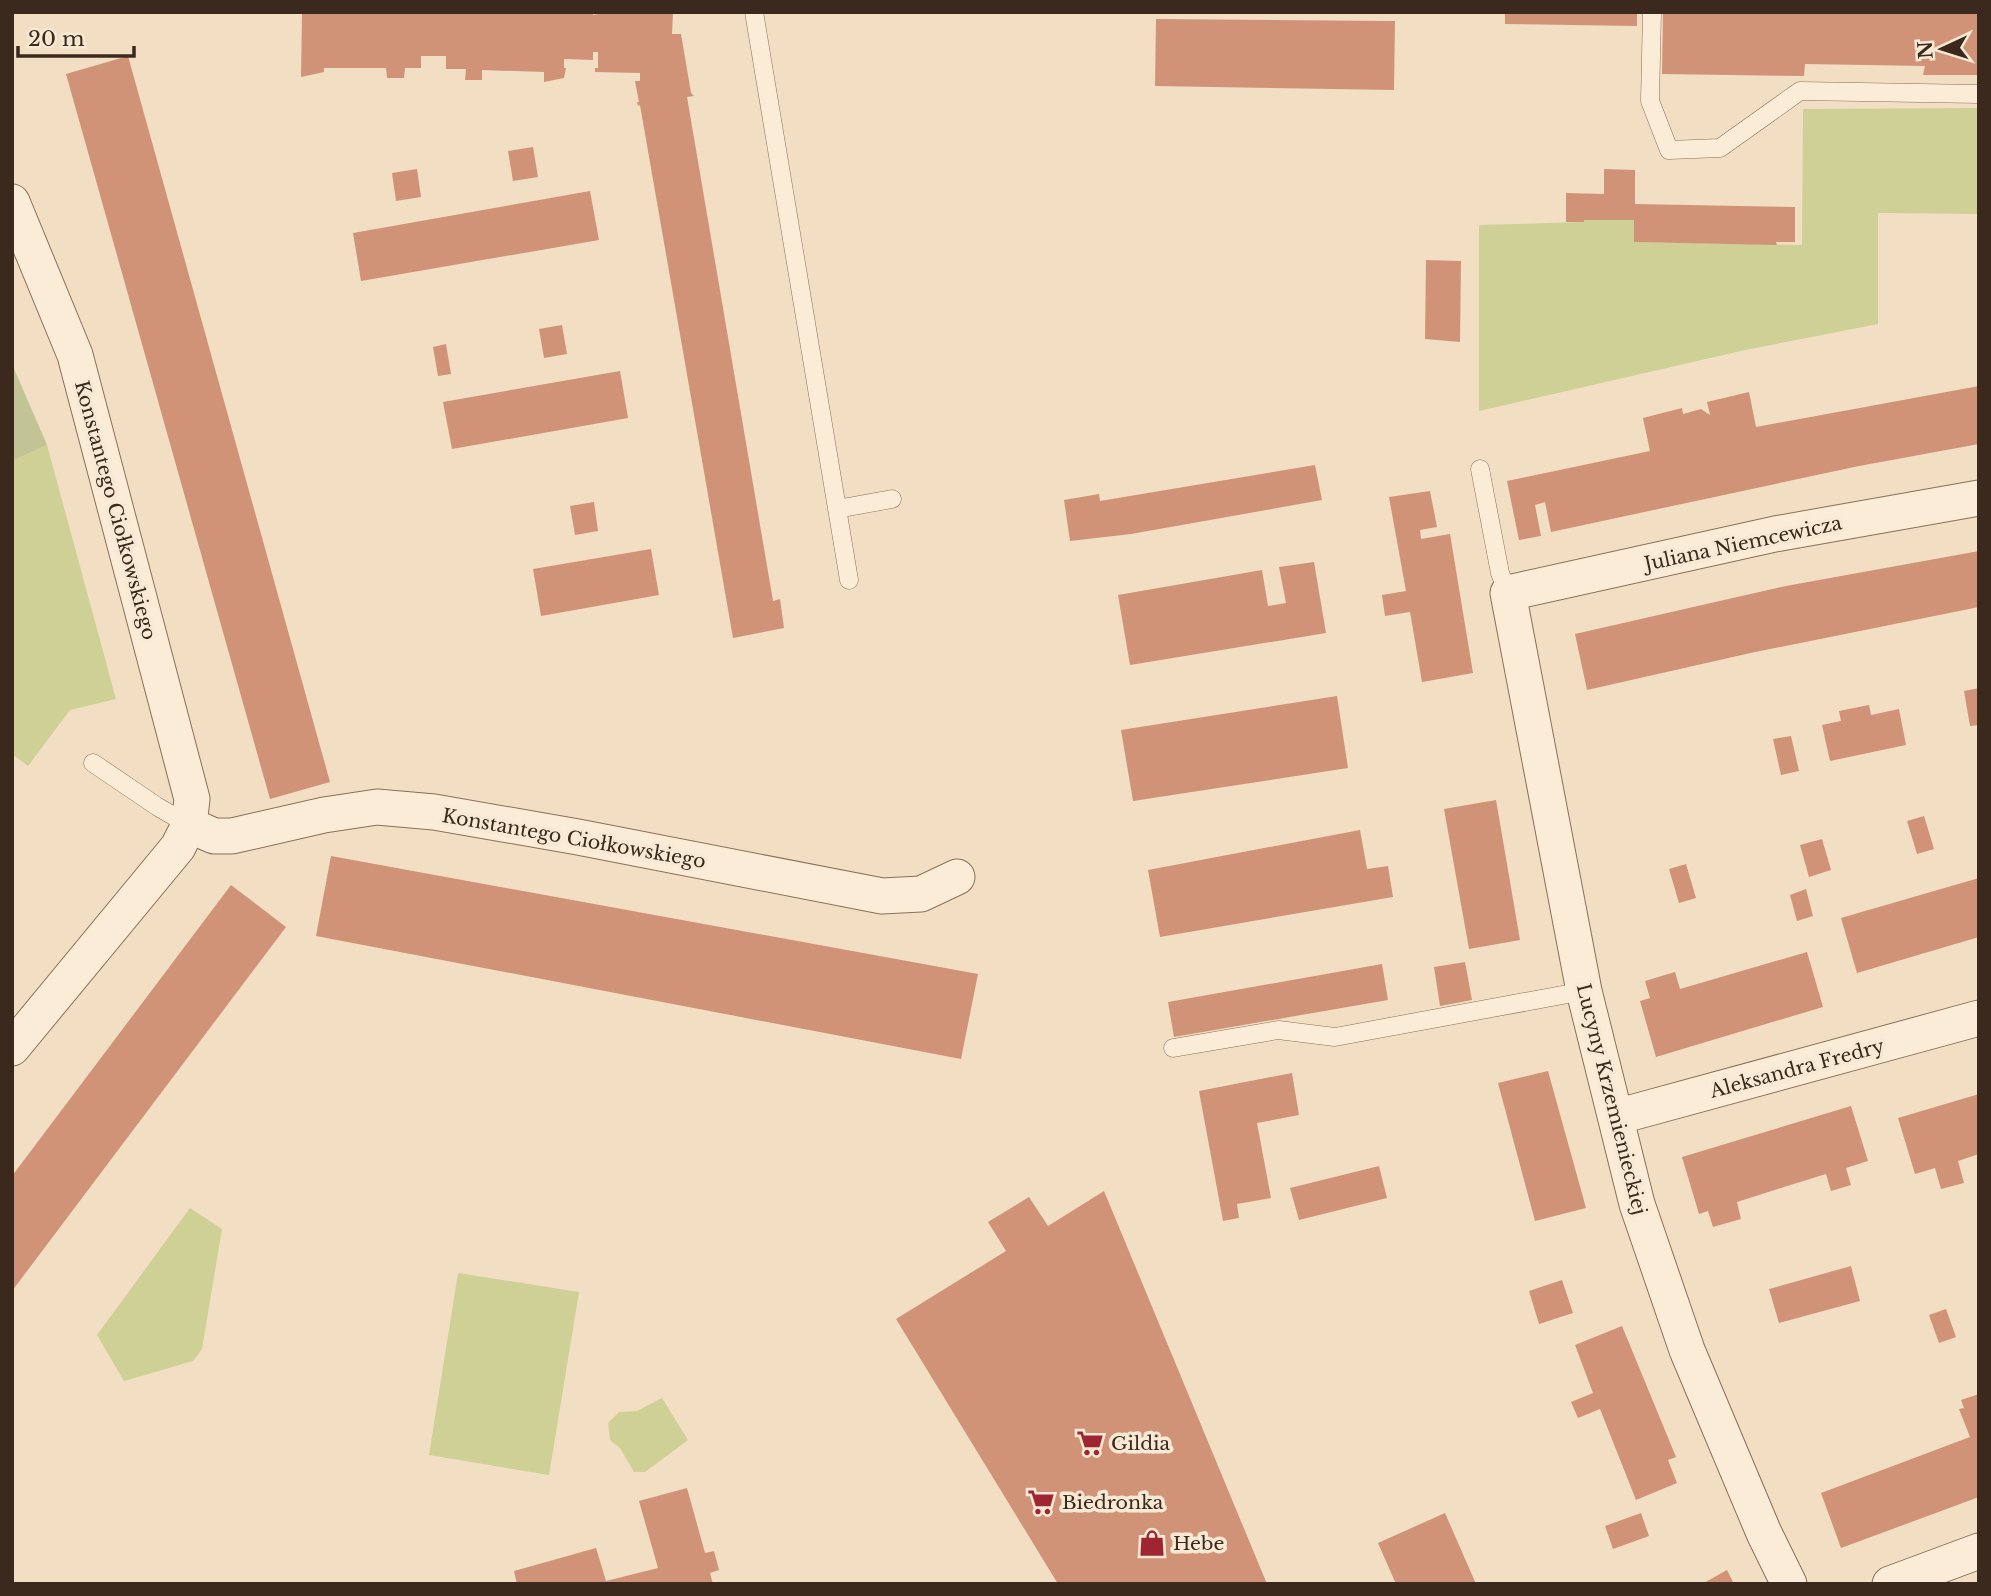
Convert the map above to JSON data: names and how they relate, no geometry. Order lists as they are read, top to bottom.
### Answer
{
  "streets": {
    "street": [
      "Konstantego Ciołkowskiego",
      "Juliana Niemcewicza",
      "Aleksandra Fredry",
      "Lucyny Krzemienieckiej"
    ]
  },
  "crossings": [
    ["Juliana Niemcewicza", "Lucyny Krzemienieckiej"],
    ["Aleksandra Fredry", "Lucyny Krzemienieckiej"]
  ],
  "places": {
    "supermarket": ["Gildia", "Biedronka"],
    "shop": ["Hebe"]
  },
  "scale_bar": "20 m",
  "north": "left"
}
